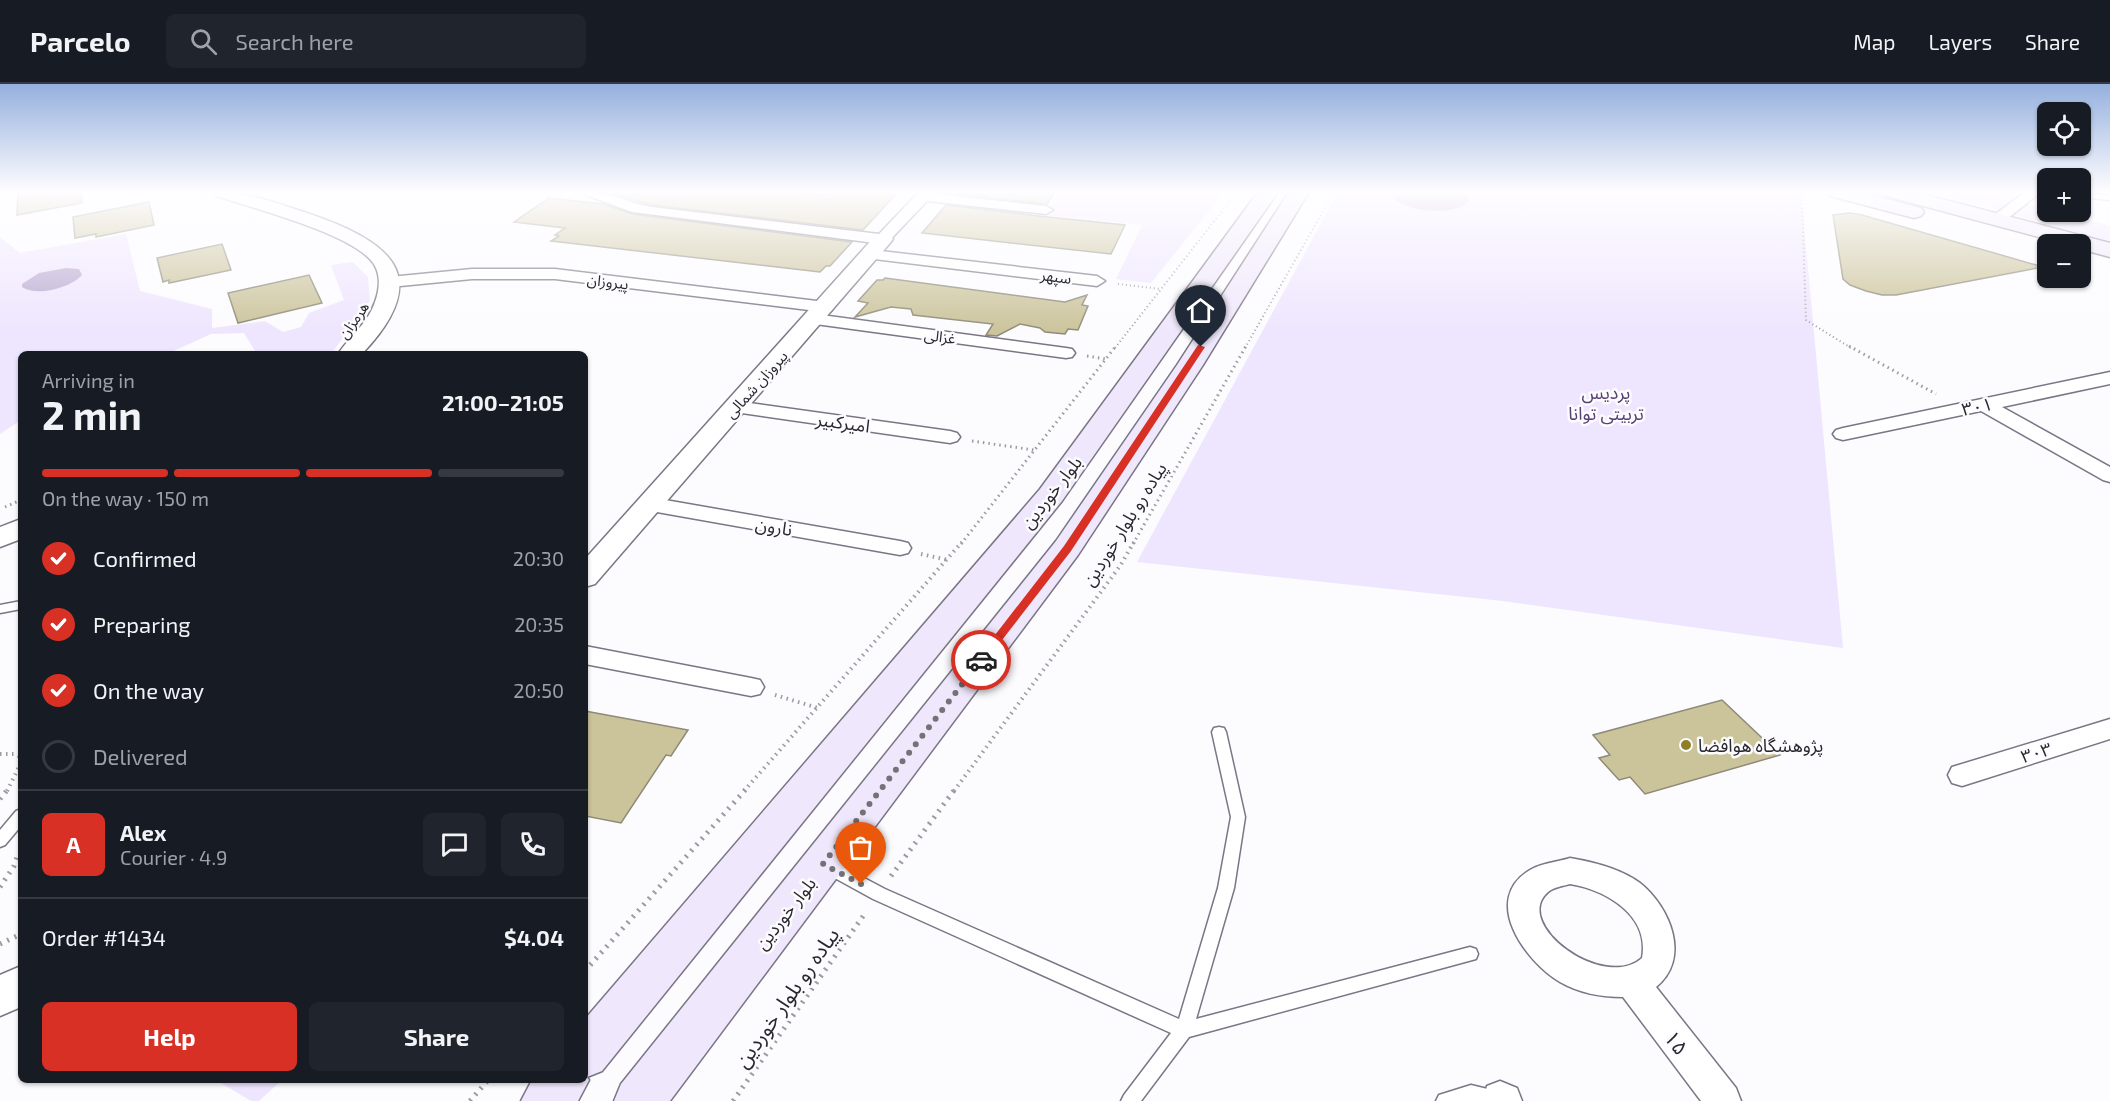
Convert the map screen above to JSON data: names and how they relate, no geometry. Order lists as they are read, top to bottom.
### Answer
{
  "streets": {
    "main road": ["بلوار خوردین"],
    "street": [
      "سپهر",
      "پیروزان",
      "هرمزان",
      "غزالی",
      "پیروزان شمالی",
      "۳۰۱",
      "امیرکبیر",
      "نارون",
      "۳۰۳",
      "۱۵"
    ],
    "path": ["پیاده رو بلوار خوردین"]
  },
  "crossings": [
    ["سپهر", "پیروزان شمالی"],
    ["پیروزان", "هرمزان"],
    ["پیروزان", "غزالی"],
    ["پیروزان", "پیروزان شمالی"],
    ["غزالی", "پیروزان شمالی"],
    ["پیروزان شمالی", "امیرکبیر"],
    ["پیروزان شمالی", "نارون"]
  ],
  "parks": ["پردیس تربیتی توانا"],
  "places": ["پژوهشگاه هوافضا"],
  "page": {
    "header": "Parcelo",
    "search": "Search here",
    "nav": ["Map", "Layers", "Share"],
    "map_buttons": ["+", "−"],
    "heading": ["2 min", "Arriving in", "21:00–21:05"],
    "panel": [
      "Alex",
      "Courier · 4.9",
      "Order #1434",
      "$4.04"
    ],
    "bar": "On the way · 150 m",
    "list": [
      ["Confirmed", "20:30"],
      ["Preparing", "20:35"],
      ["On the way", "20:50"],
      "Delivered"
    ],
    "round": "A",
    "buttons": ["Help", "Share"]
  }
}
